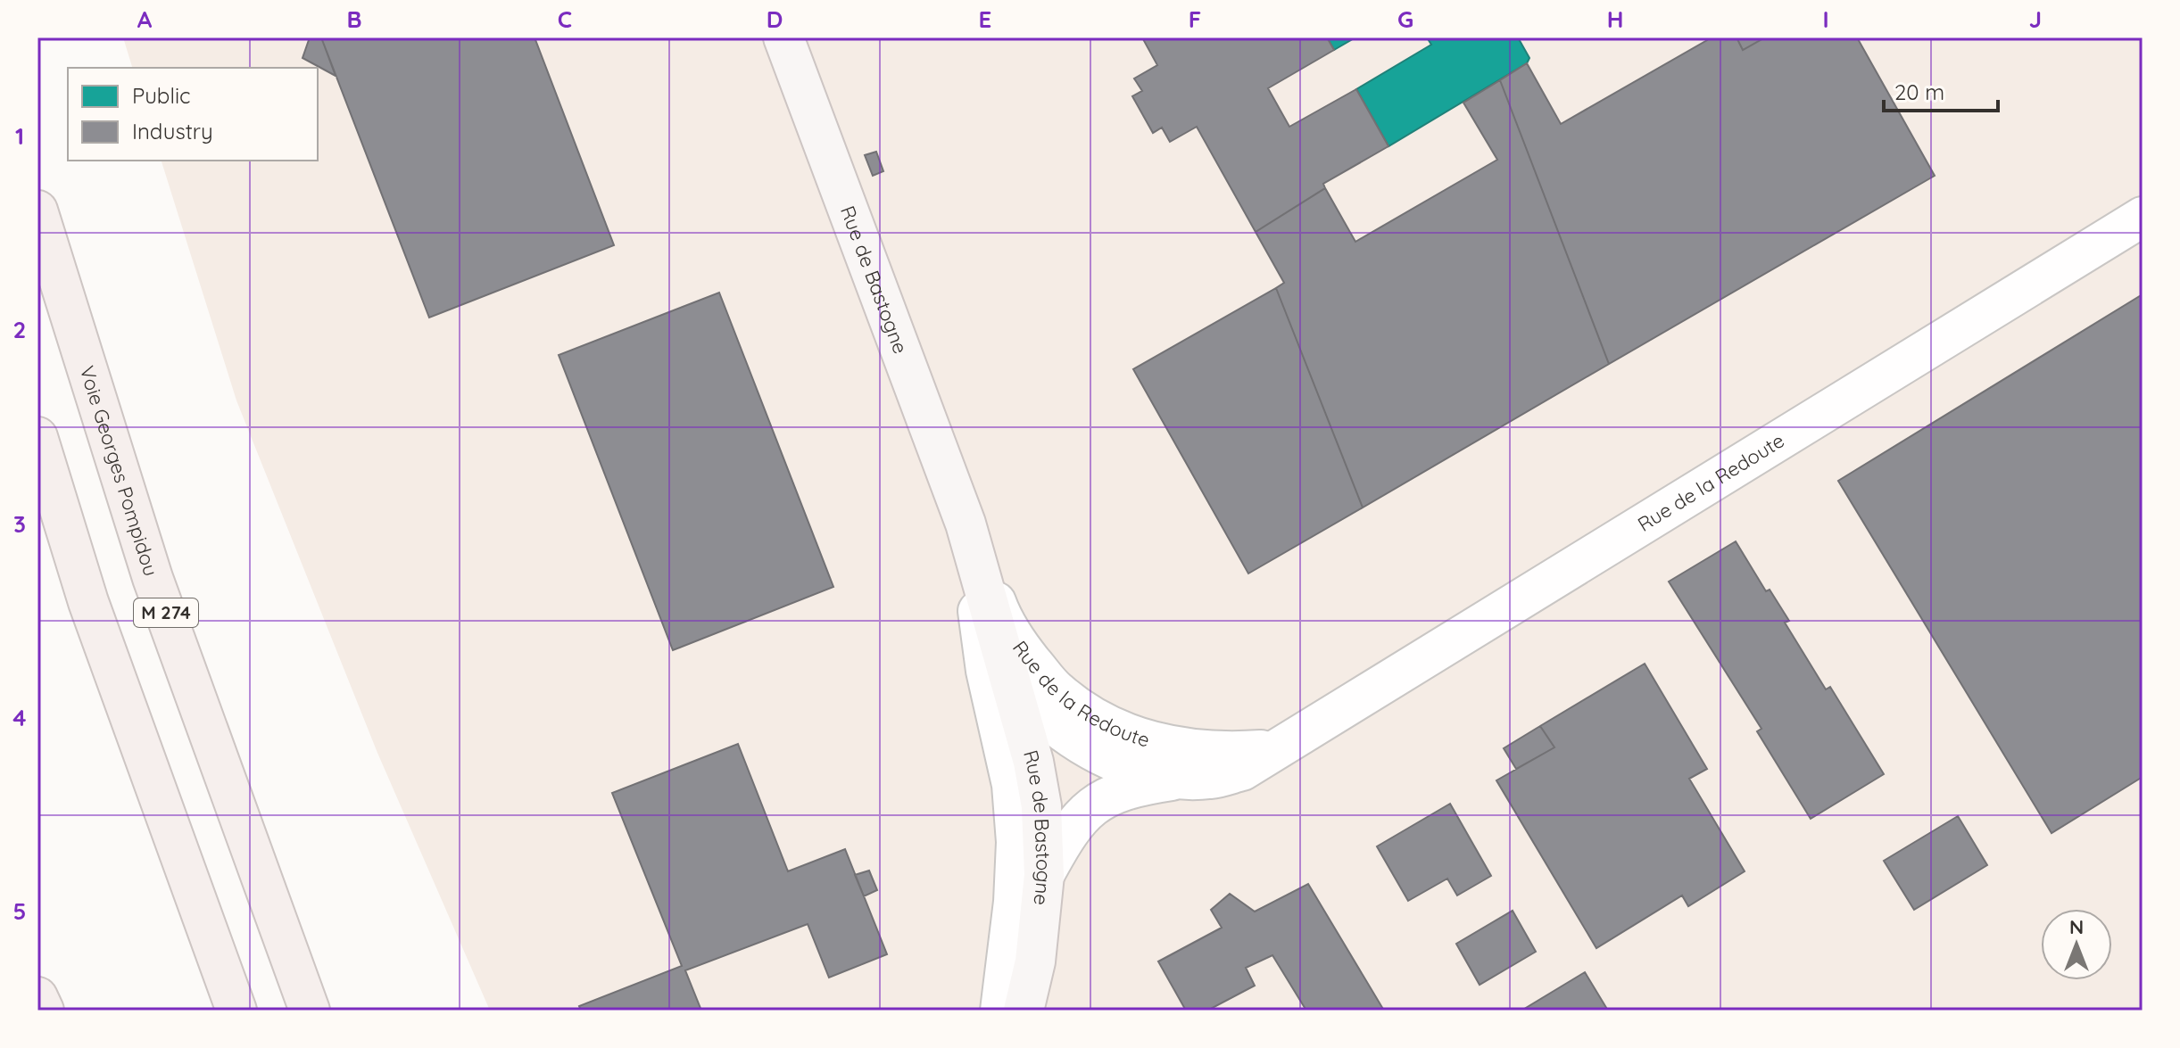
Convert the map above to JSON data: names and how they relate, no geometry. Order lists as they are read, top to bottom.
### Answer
{
  "streets": {
    "highway": ["Voie Georges Pompidou", "M 274"],
    "main road": ["Rue de Bastogne"],
    "street": ["Rue de la Redoute"]
  },
  "crossings": [
    ["Rue de Bastogne", "Rue de la Redoute"]
  ],
  "legend": ["Public", "Industry"],
  "scale_bar": "20 m",
  "north": "top",
  "grid": {
    "columns": [
      "A",
      "B",
      "C",
      "D",
      "E",
      "F",
      "G",
      "H",
      "I",
      "J"
    ],
    "rows": [
      "1",
      "2",
      "3",
      "4",
      "5"
    ]
  }
}
